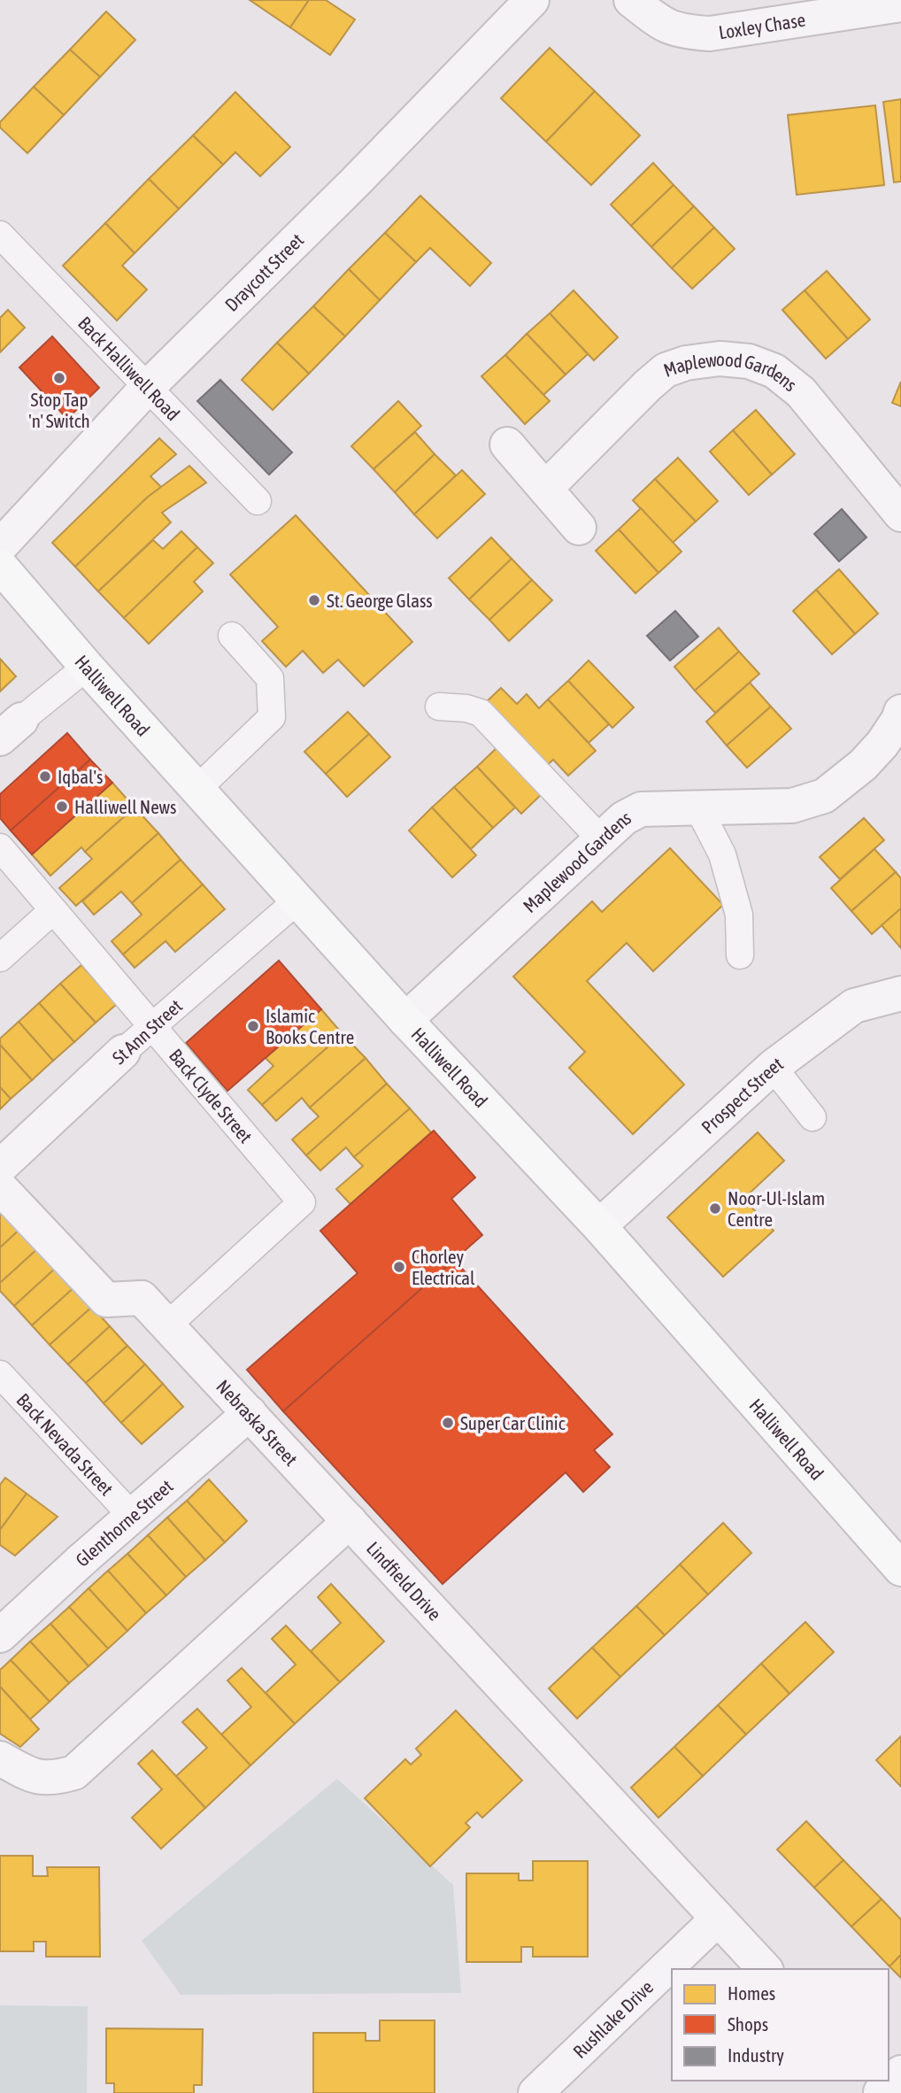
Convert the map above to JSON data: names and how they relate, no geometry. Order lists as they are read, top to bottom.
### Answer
{
  "streets": {
    "main road": ["Halliwell Road"],
    "street": [
      "Loxley Chase",
      "Draycott Street",
      "Maplewood Gardens",
      "St Ann Street",
      "Prospect Street",
      "Nebraska Street",
      "Glenthorne Street",
      "Lindfield Drive",
      "Rushlake Drive"
    ],
    "lane": ["Back Halliwell Road", "Back Clyde Street", "Back Nevada Street"]
  },
  "crossings": [
    ["Draycott Street", "Back Halliwell Road"],
    ["Maplewood Gardens", "Halliwell Road"],
    ["Halliwell Road", "St Ann Street"],
    ["Halliwell Road", "Prospect Street"],
    ["St Ann Street", "Back Clyde Street"],
    ["Back Clyde Street", "Nebraska Street"],
    ["Nebraska Street", "Glenthorne Street"],
    ["Nebraska Street", "Lindfield Drive"],
    ["Back Nevada Street", "Glenthorne Street"],
    ["Lindfield Drive", "Rushlake Drive"]
  ],
  "places": [
    "Stop Tap 'n' Switch",
    "St. George Glass",
    "Iqbal's",
    "Halliwell News",
    "Islamic Books Centre",
    "Noor-Ul-Islam Centre",
    "Chorley Electrical",
    "Super Car Clinic"
  ],
  "legend": ["Homes", "Shops", "Industry"]
}
